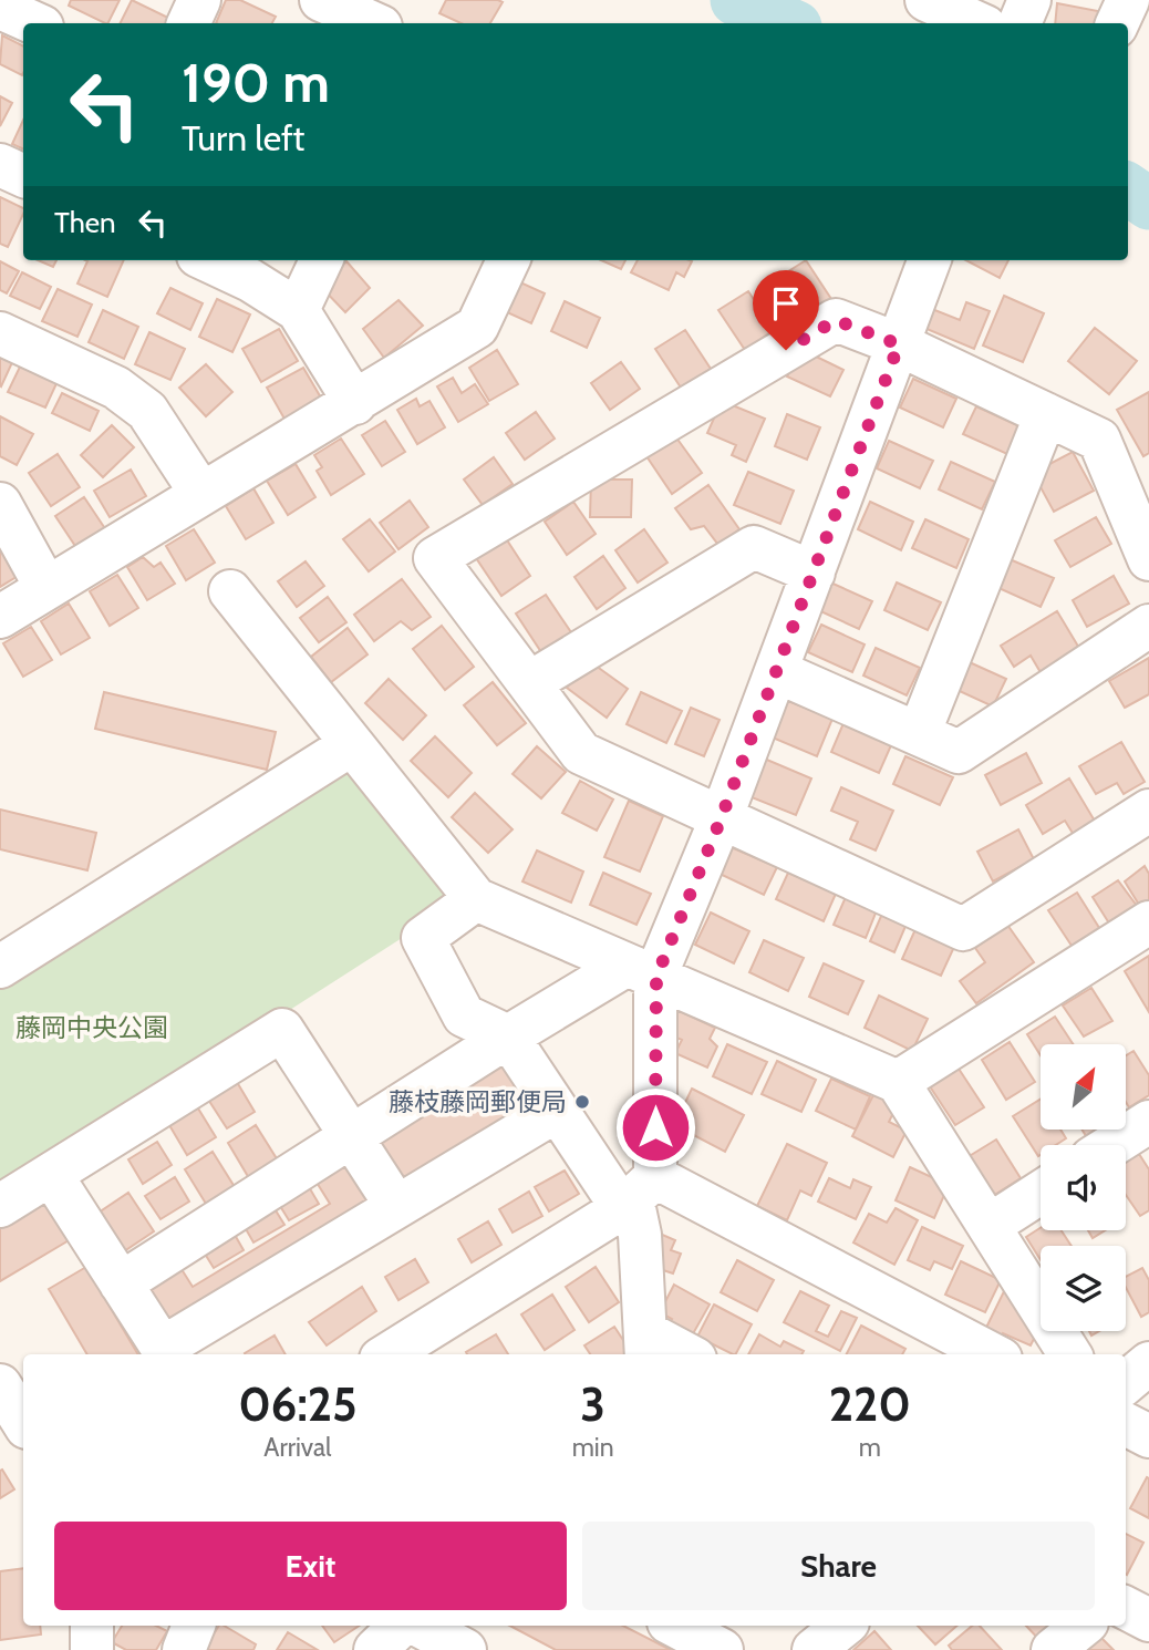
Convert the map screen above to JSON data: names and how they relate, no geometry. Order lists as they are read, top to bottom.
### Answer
{
  "parks": ["藤岡中央公園"],
  "places": ["藤枝藤岡郵便局"],
  "north": "top right",
  "page": {
    "turn": ["190 m", "Turn left"],
    "then": "Then",
    "eta": [
      "06:25",
      "Arrival",
      "3",
      "min",
      "220",
      "m"
    ],
    "buttons": ["Exit", "Share"]
  }
}
